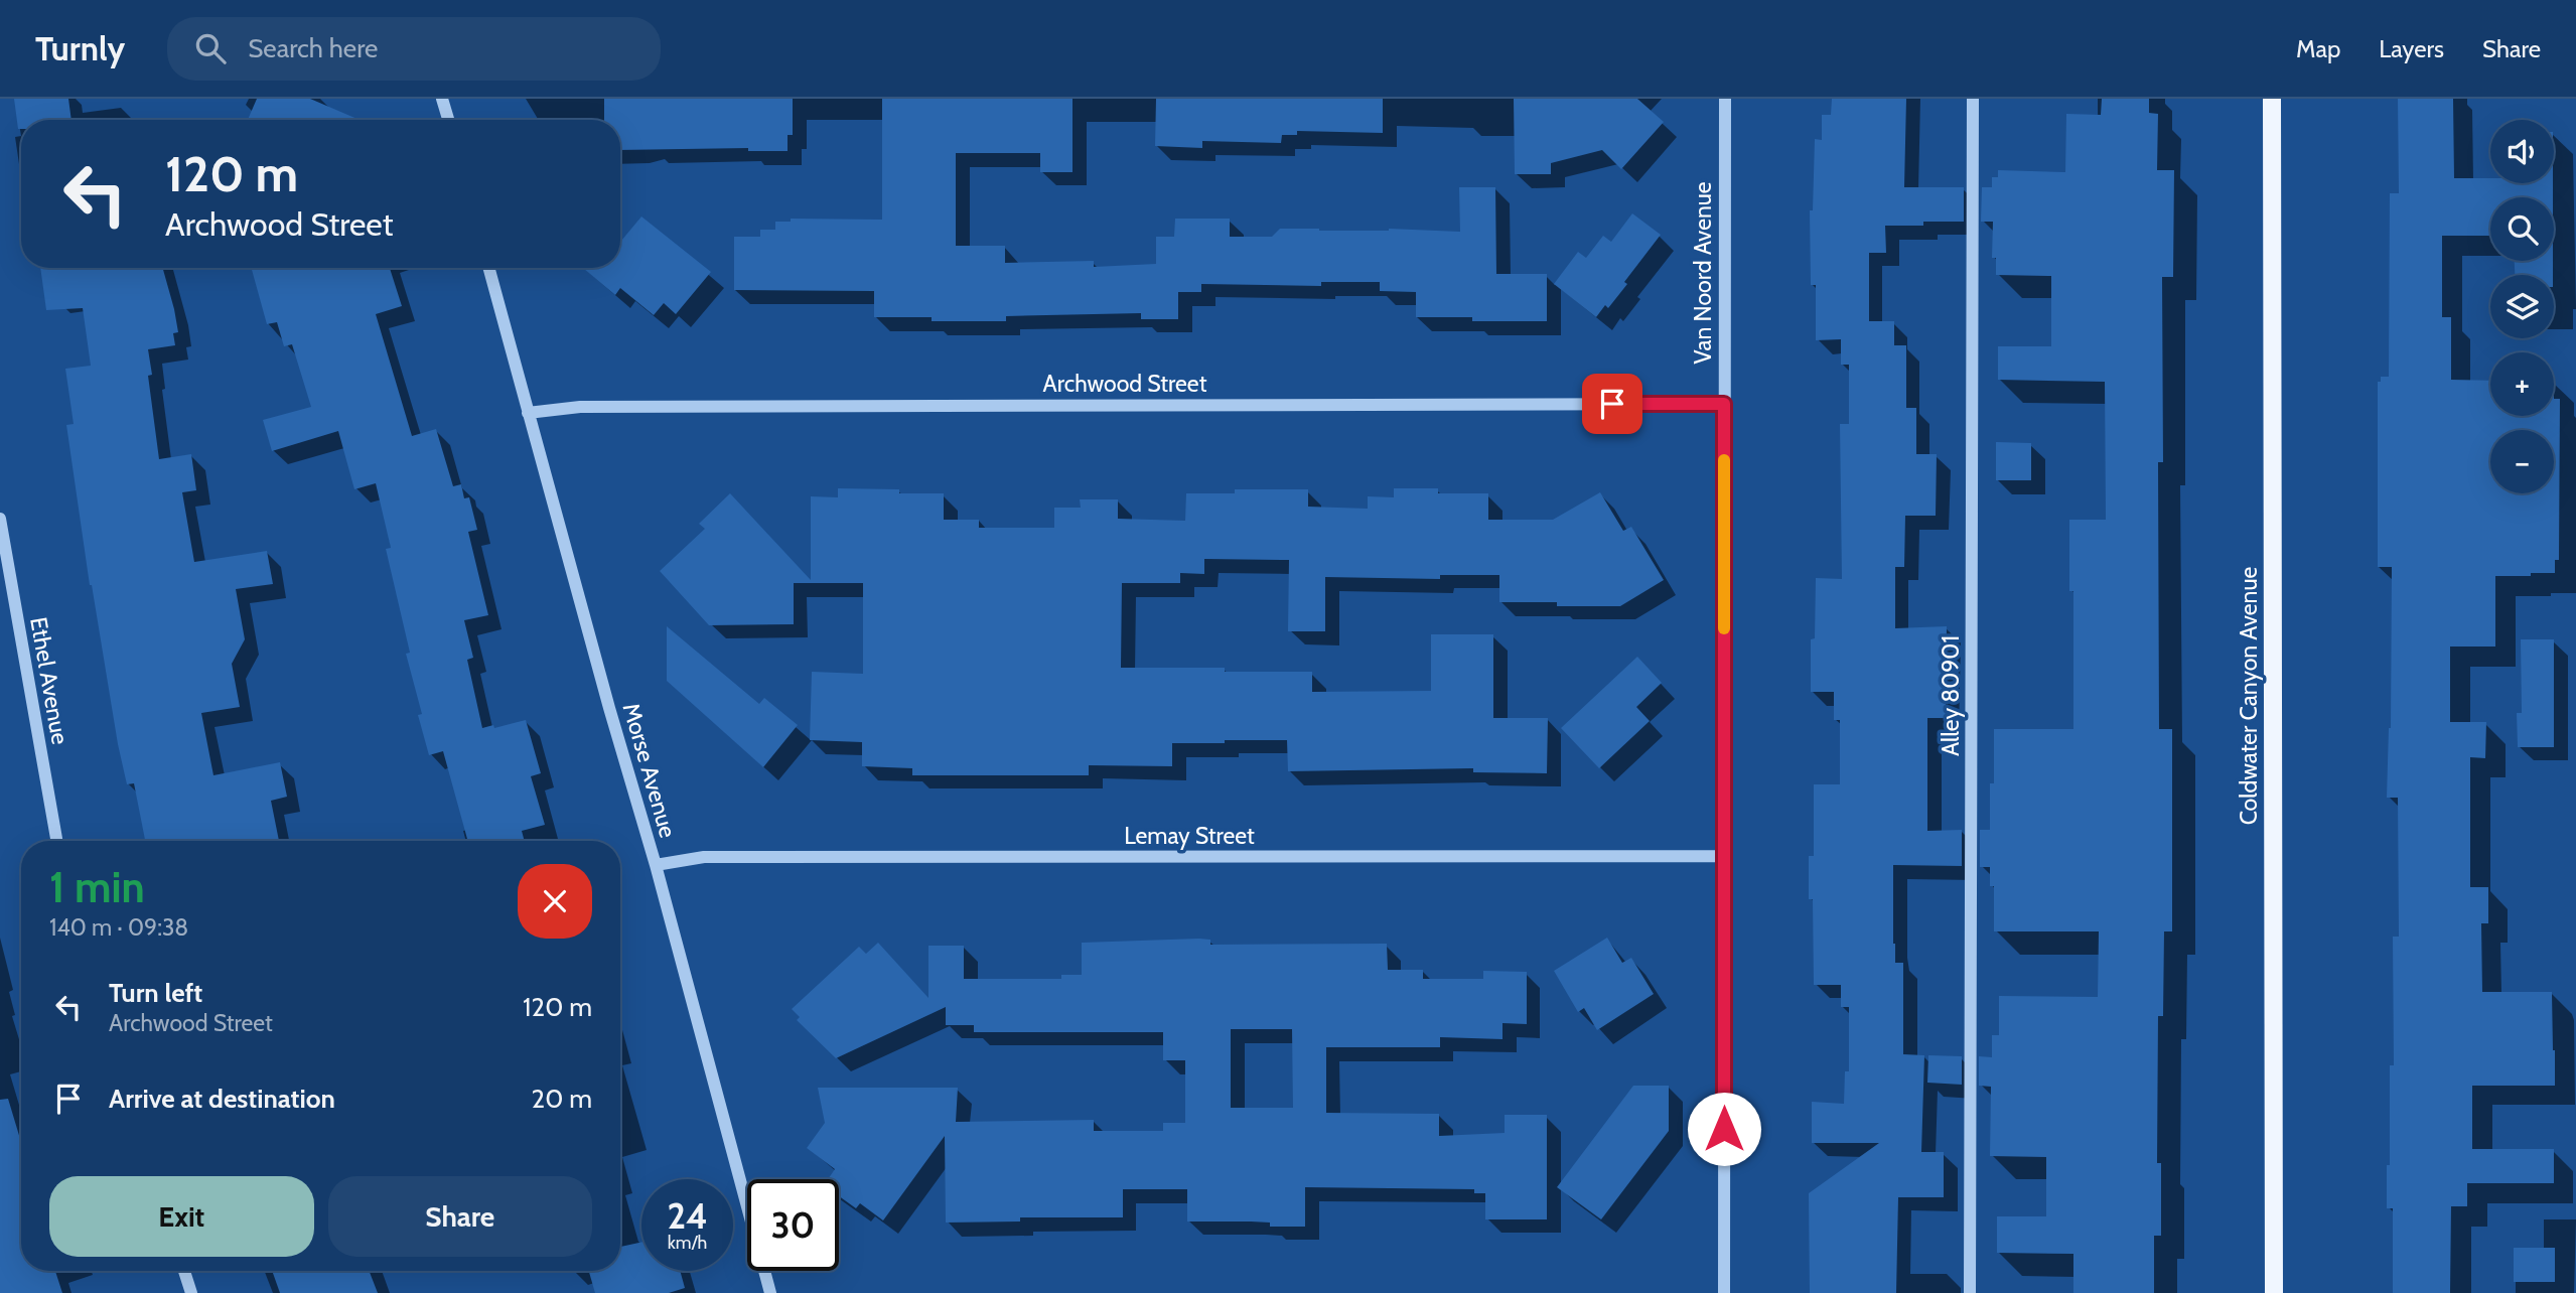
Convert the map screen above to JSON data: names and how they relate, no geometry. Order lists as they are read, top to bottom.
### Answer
{
  "streets": {
    "main road": ["Coldwater Canyon Avenue"],
    "street": [
      "Van Noord Avenue",
      "Archwood Street",
      "Ethel Avenue",
      "Alley 80901",
      "Morse Avenue",
      "Lemay Street"
    ]
  },
  "crossings": [
    ["Van Noord Avenue", "Archwood Street"],
    ["Van Noord Avenue", "Lemay Street"],
    ["Archwood Street", "Morse Avenue"],
    ["Morse Avenue", "Lemay Street"]
  ],
  "page": {
    "header": "Turnly",
    "search": "Search here",
    "nav": ["Map", "Layers", "Share"],
    "map_buttons": ["+", "−"],
    "turn": ["120 m", "Archwood Street"],
    "heading": ["1 min", "140 m · 09:38"],
    "list": [
      {
        "name": "Turn left",
        "note": "Archwood Street",
        "value": "120 m"
      },
      {
        "name": "Arrive at destination",
        "value": "20 m"
      }
    ],
    "buttons": ["Exit", "Share"],
    "speed": "24 km/h",
    "limit": "30"
  }
}
